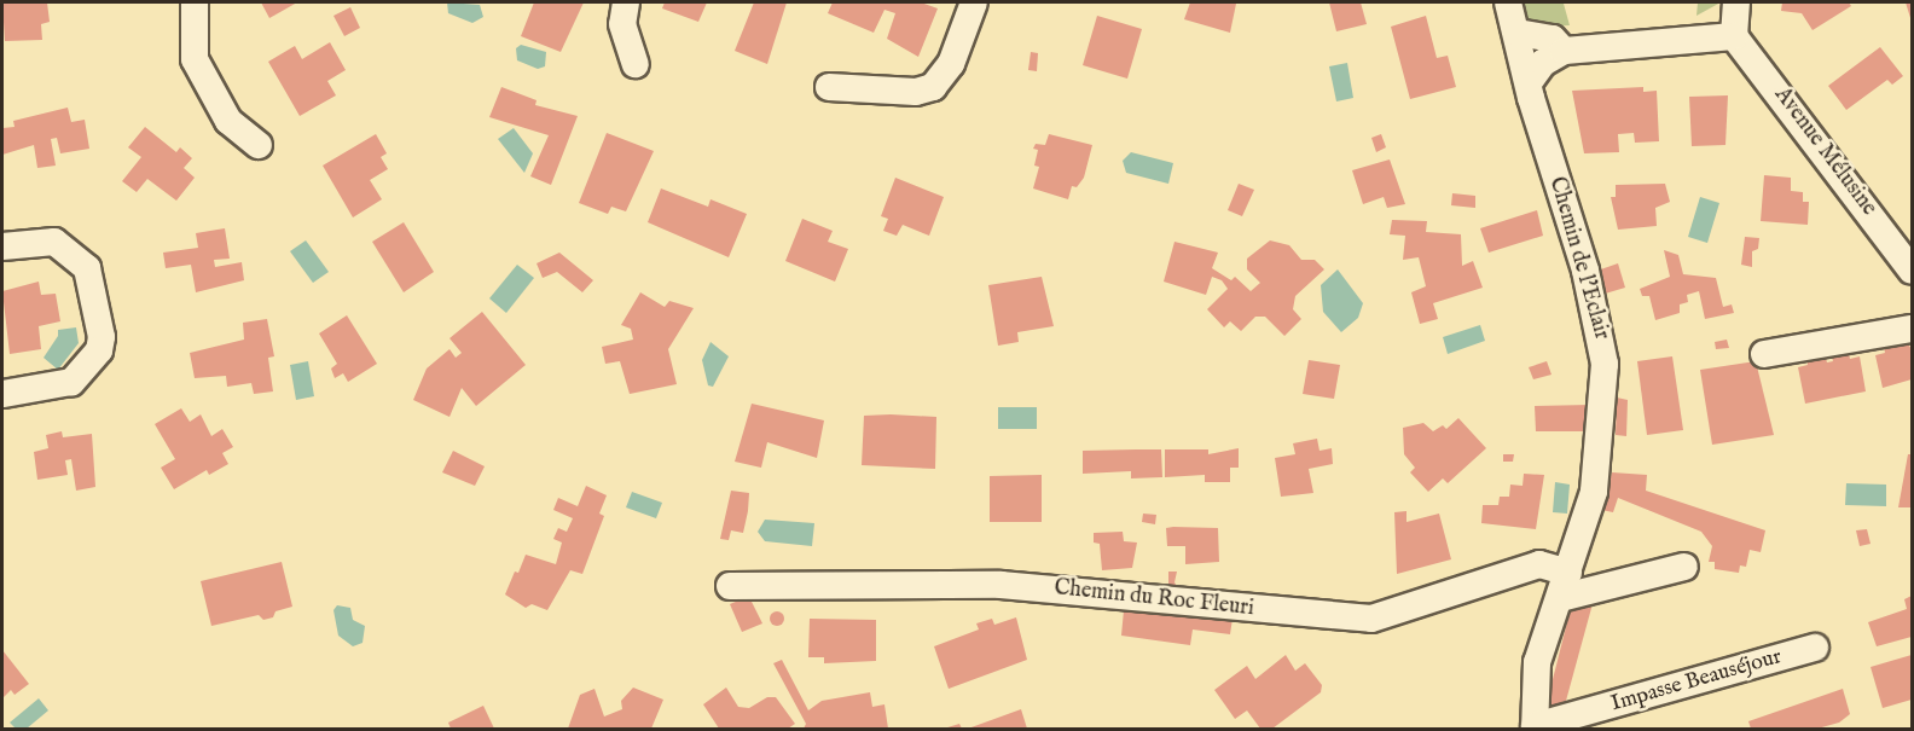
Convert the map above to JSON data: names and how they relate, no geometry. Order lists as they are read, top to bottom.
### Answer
{
  "streets": {
    "street": [
      "Avenue Mélusine",
      "Chemin de l'Eclair",
      "Chemin du Roc Fleuri",
      "Impasse Beauséjour"
    ]
  },
  "crossings": [
    ["Chemin de l'Eclair", "Chemin du Roc Fleuri"],
    ["Chemin de l'Eclair", "Impasse Beauséjour"]
  ]
}
